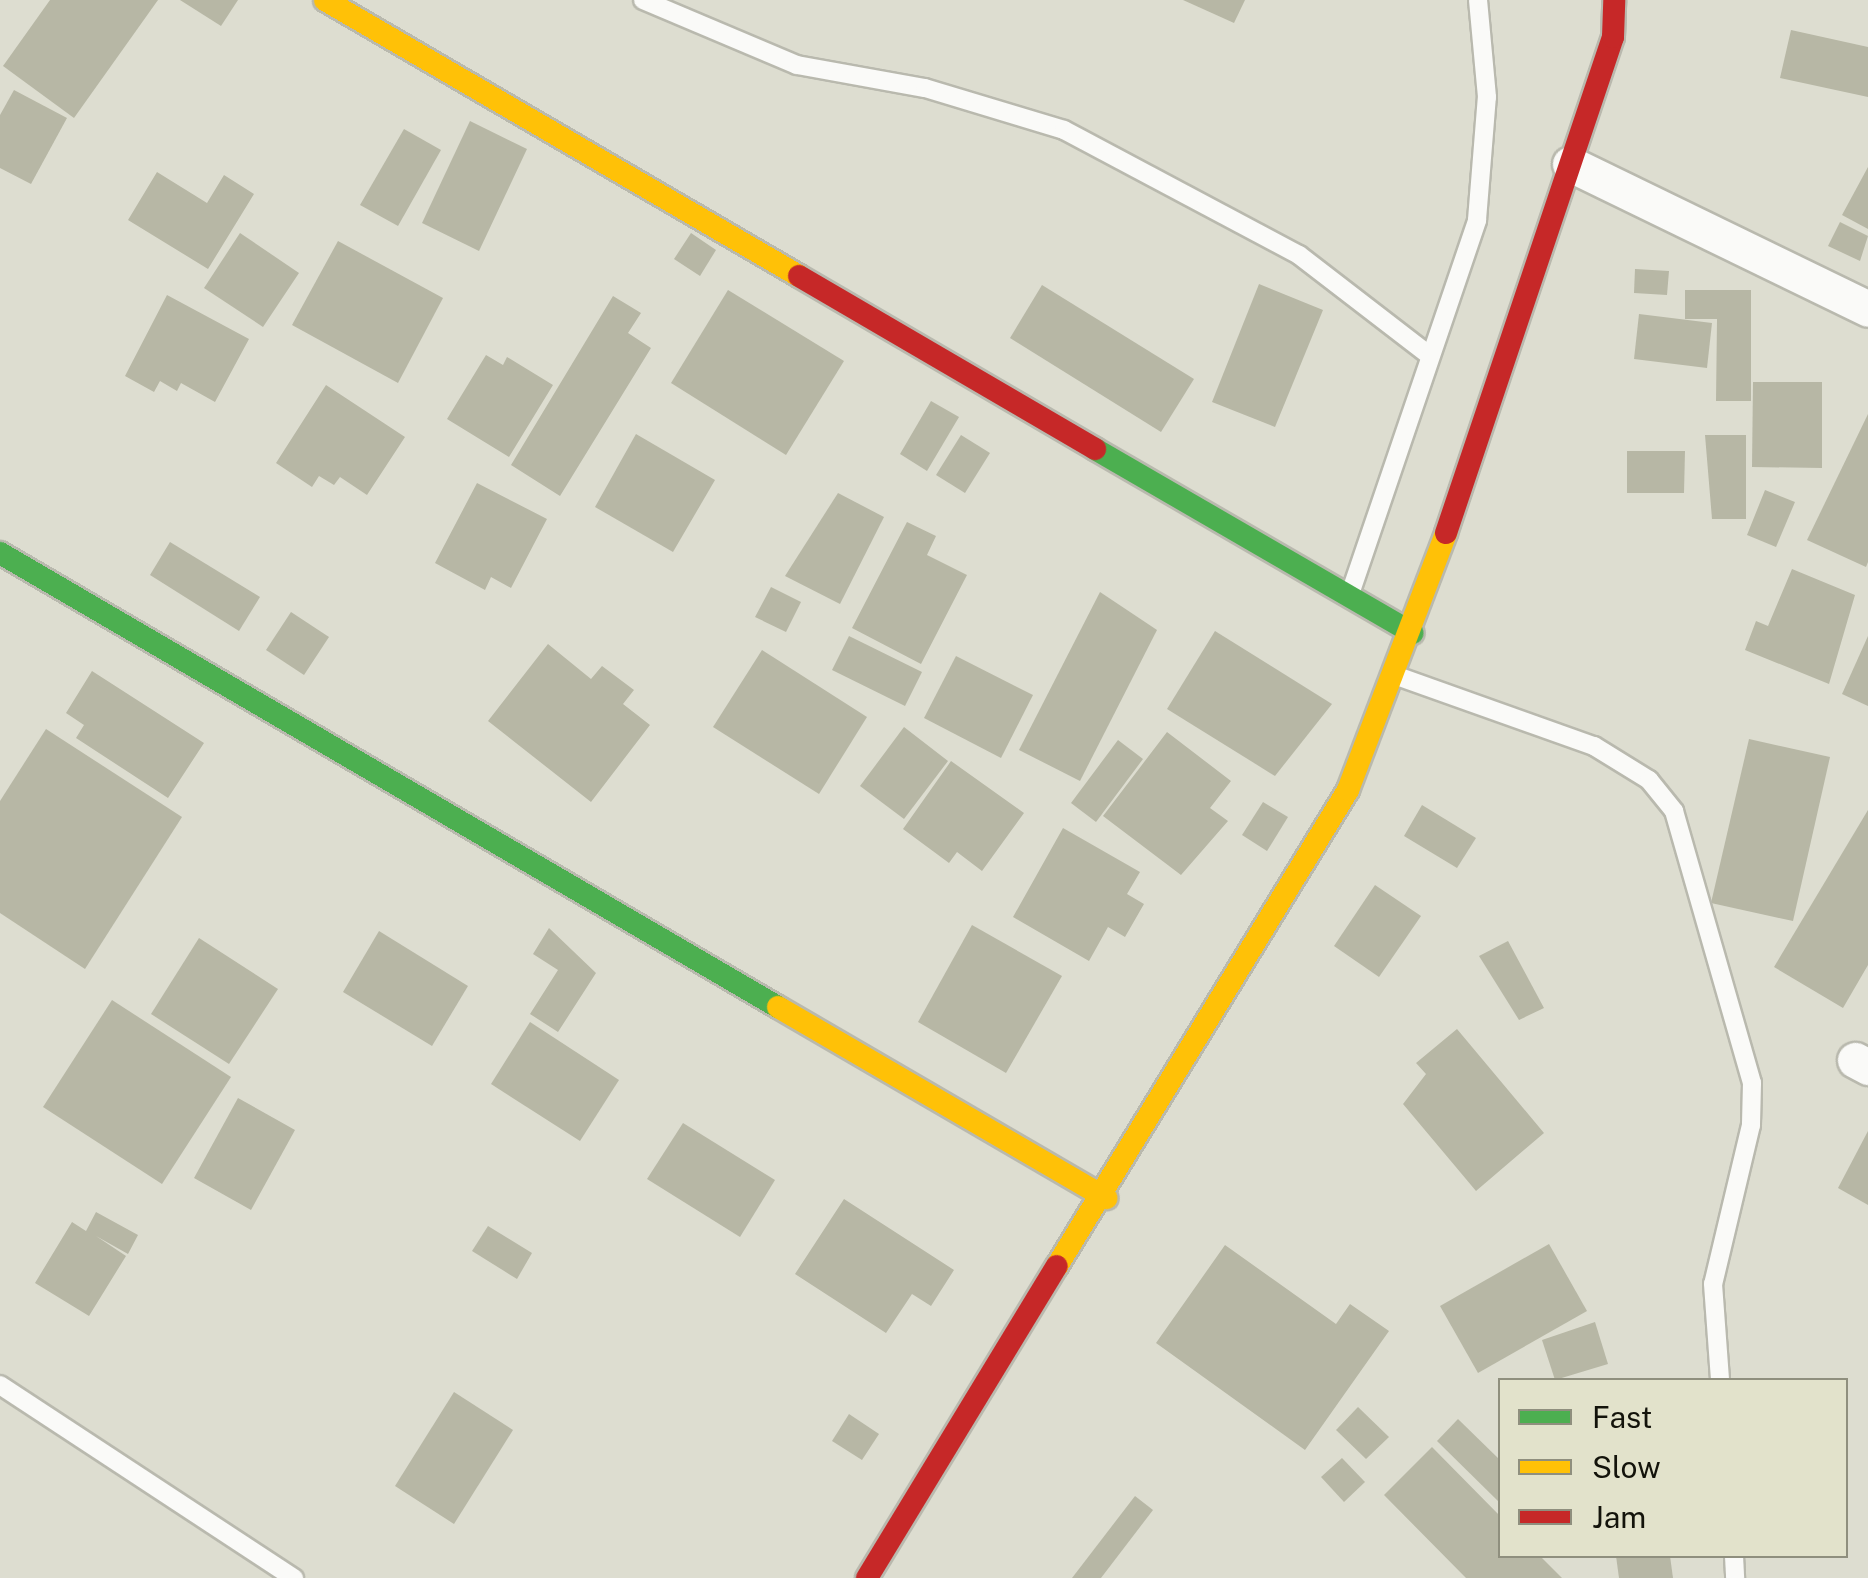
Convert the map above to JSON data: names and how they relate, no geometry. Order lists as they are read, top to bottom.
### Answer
{
  "legend": ["Fast", "Slow", "Jam"]
}
